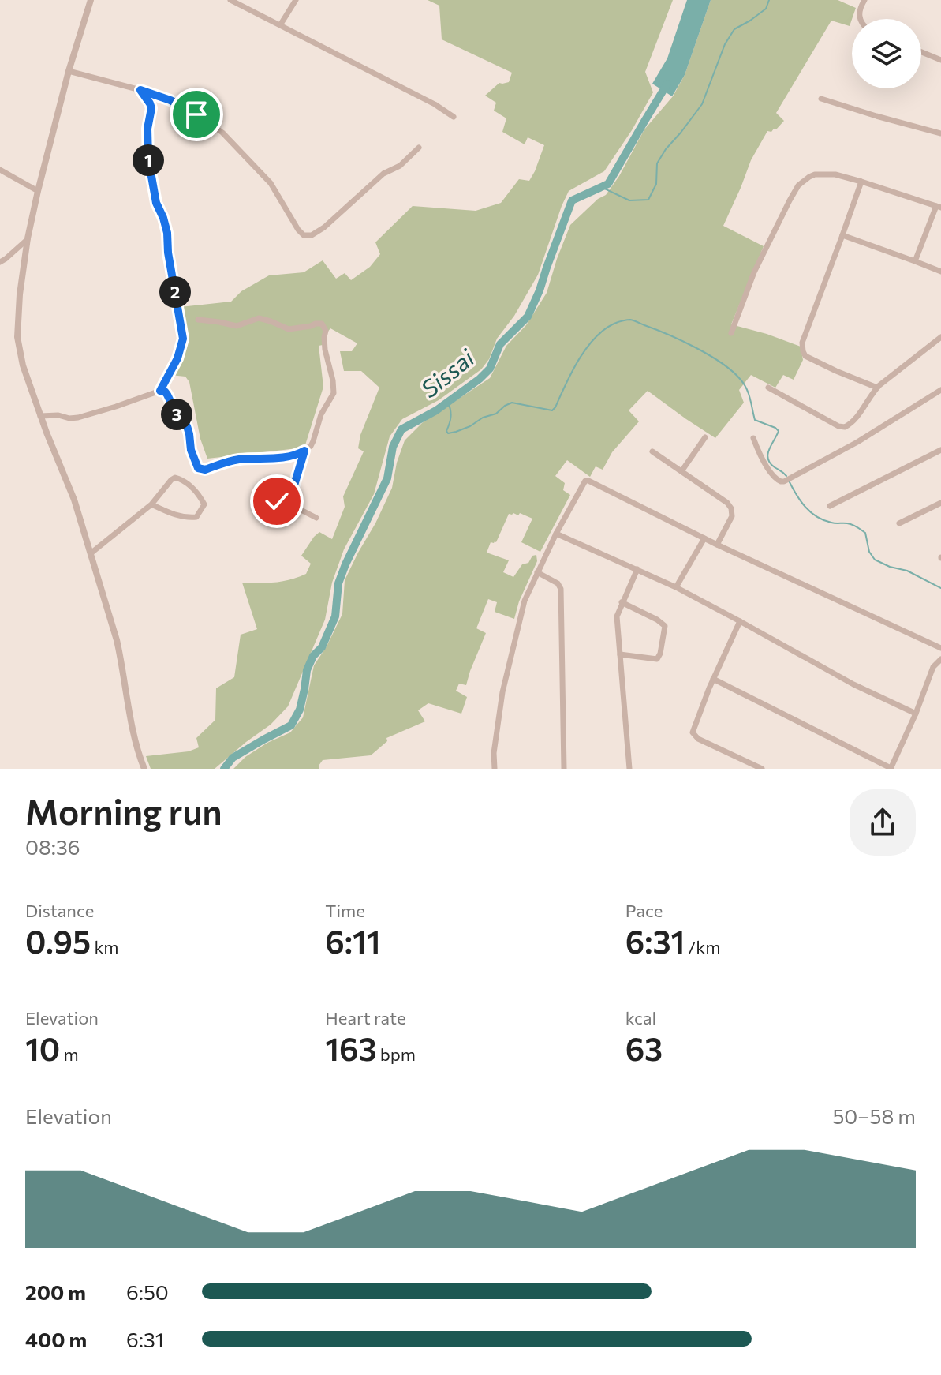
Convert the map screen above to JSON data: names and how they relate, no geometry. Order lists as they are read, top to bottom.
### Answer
{
  "water": ["Sissai"],
  "page": {
    "pins": ["1", "2", "3"],
    "heading": ["Morning run", "08:36"],
    "stats": [
      ["Distance", "0.95 km"],
      ["Time", "6:11"],
      ["Pace", "6:31 /km"],
      ["Elevation", "10 m"],
      ["Heart rate", "163 bpm"],
      ["kcal", "63"]
    ],
    "chart": ["Elevation", "50–58 m"],
    "list": [
      {
        "name": "200 m",
        "note": "6:50"
      },
      {
        "name": "400 m",
        "note": "6:31"
      }
    ]
  }
}
